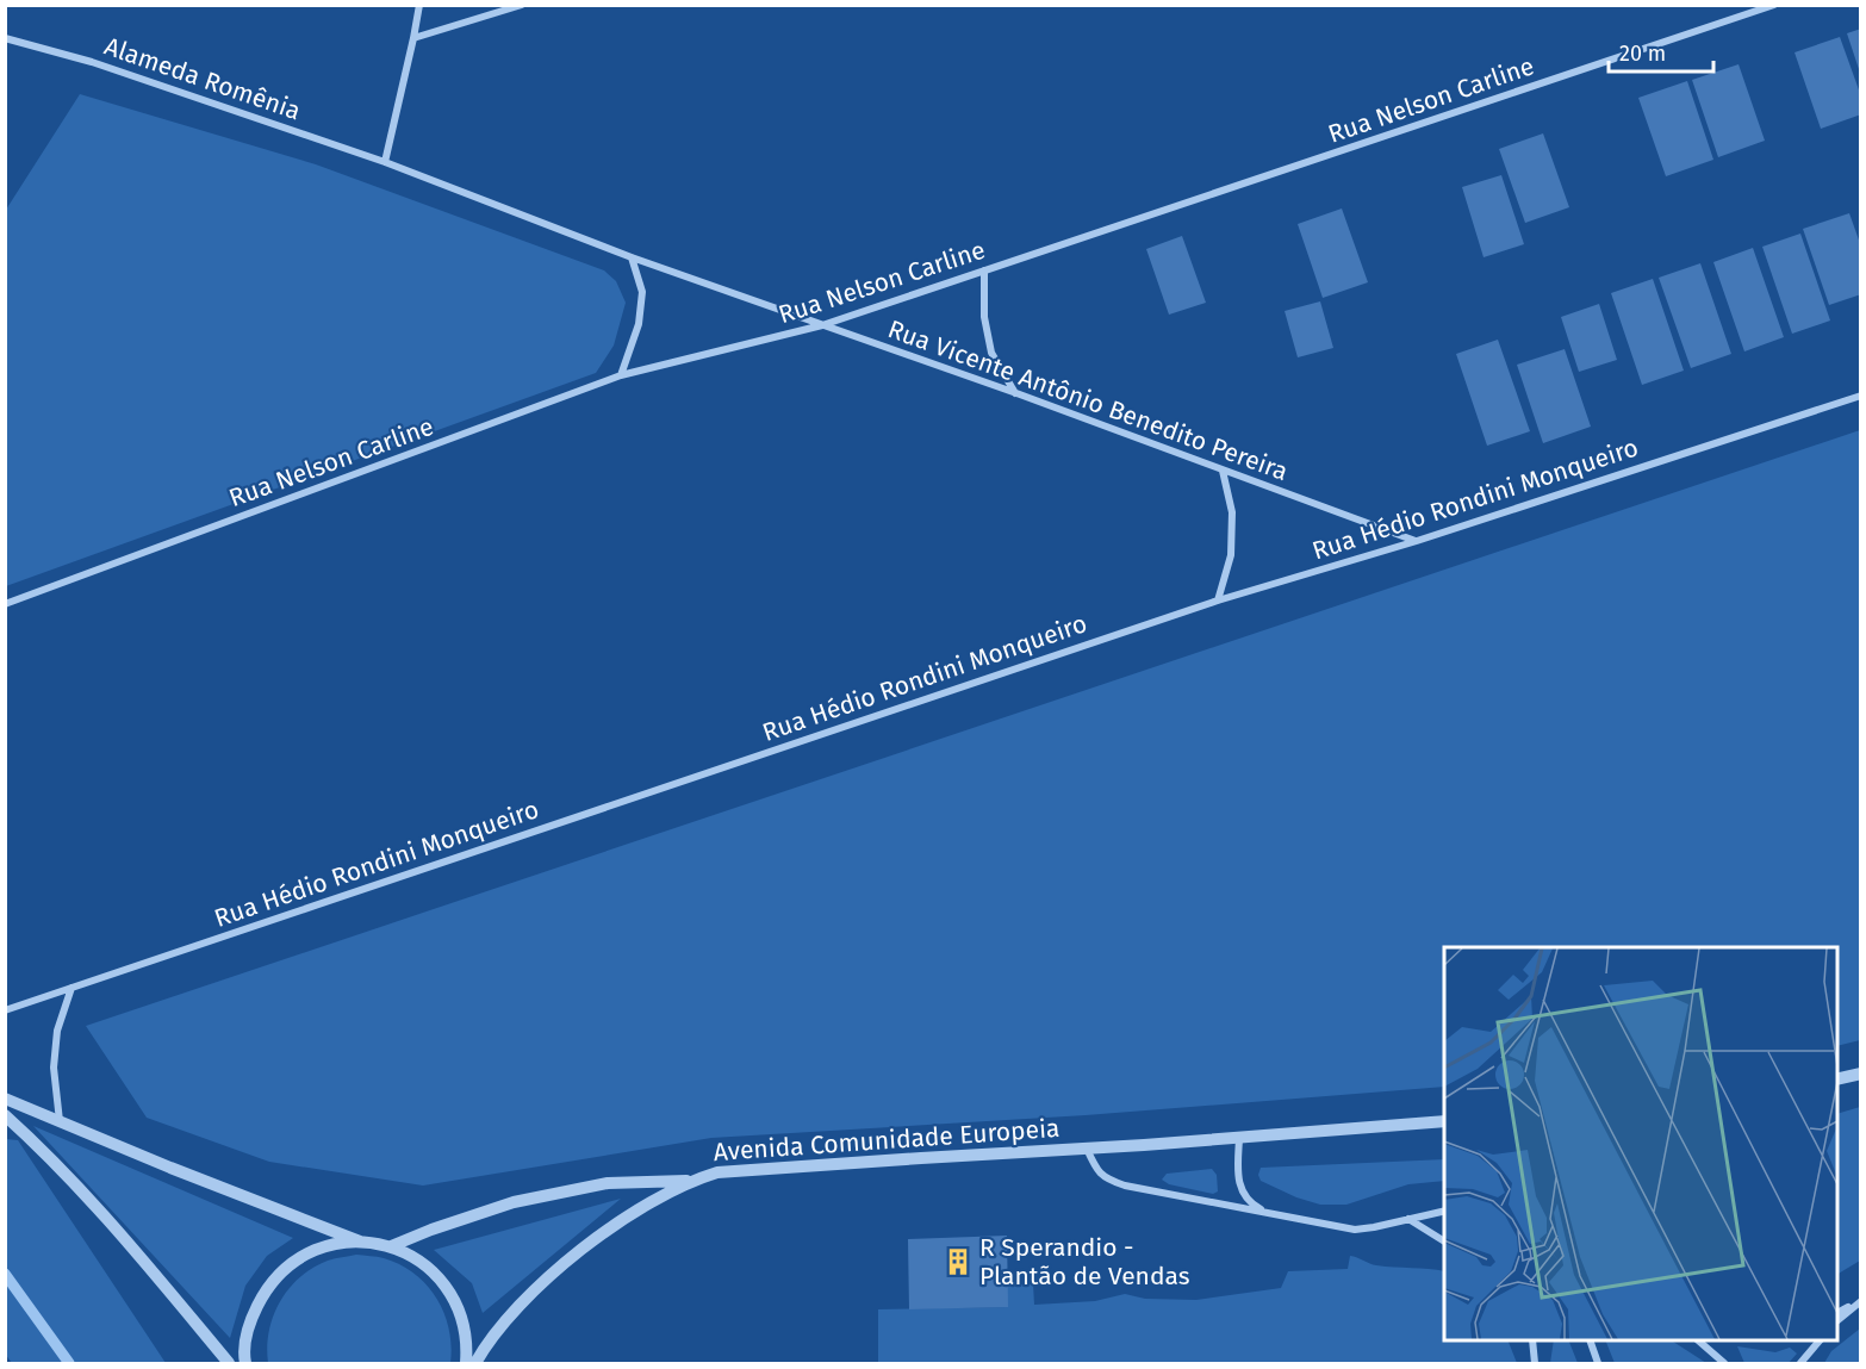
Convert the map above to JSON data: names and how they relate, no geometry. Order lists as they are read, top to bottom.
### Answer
{
  "streets": {
    "street": [
      "Alameda Romênia",
      "Rua Nelson Carline",
      "Rua Vicente Antônio Benedito Pereira",
      "Rua Hédio Rondini Monqueiro",
      "Avenida Comunidade Europeia"
    ]
  },
  "crossings": [
    ["Alameda Romênia", "Rua Vicente Antônio Benedito Pereira"],
    ["Rua Nelson Carline", "Rua Vicente Antônio Benedito Pereira"],
    ["Rua Vicente Antônio Benedito Pereira", "Rua Hédio Rondini Monqueiro"]
  ],
  "places": {
    "building": ["R Sperandio - Plantão de Vendas"]
  },
  "scale_bar": "20 m"
}
